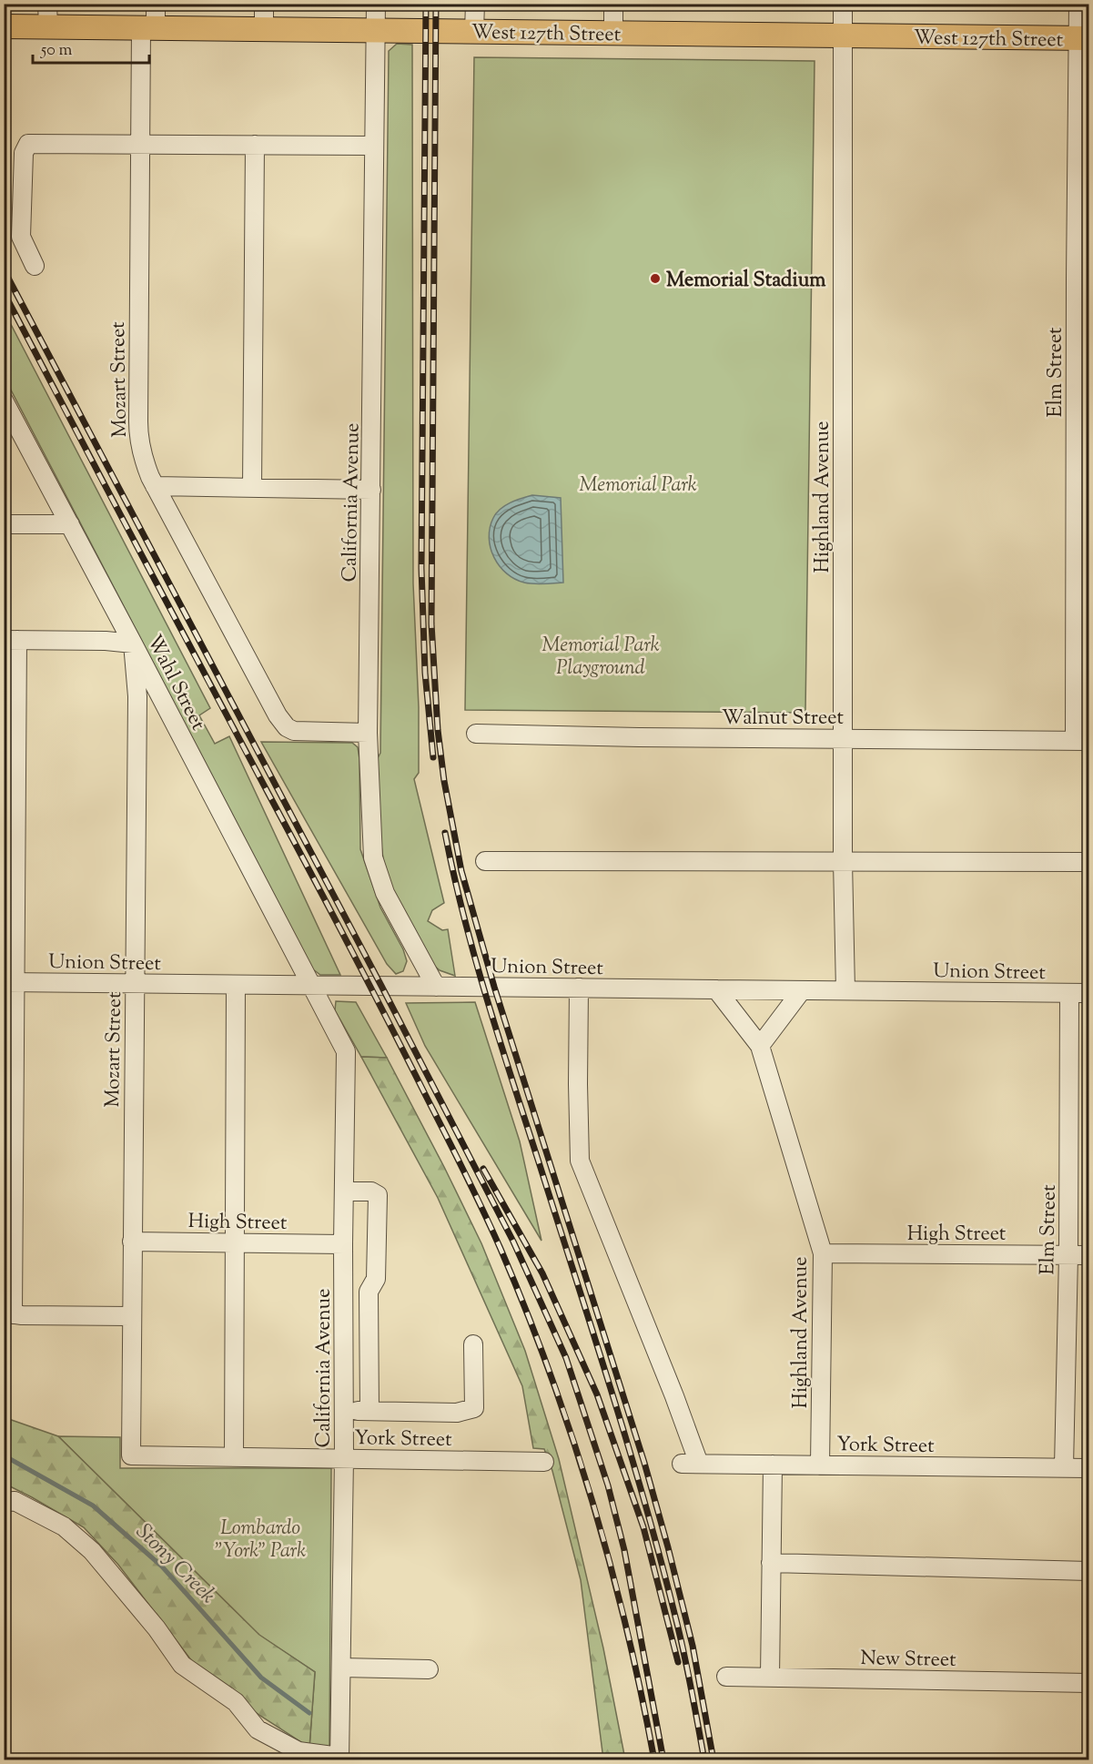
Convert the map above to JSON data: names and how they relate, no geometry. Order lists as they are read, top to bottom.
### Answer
{
  "streets": {
    "main road": ["West 127th Street"],
    "street": [
      "Elm Street",
      "Mozart Street",
      "Highland Avenue",
      "California Avenue",
      "Wahl Street",
      "Walnut Street",
      "Union Street",
      "High Street",
      "York Street",
      "New Street"
    ]
  },
  "crossings": [
    ["West 127th Street", "Elm Street"],
    ["West 127th Street", "Mozart Street"],
    ["West 127th Street", "Highland Avenue"],
    ["West 127th Street", "California Avenue"],
    ["Elm Street", "Walnut Street"],
    ["Elm Street", "Union Street"],
    ["Elm Street", "High Street"],
    ["Elm Street", "York Street"],
    ["Mozart Street", "California Avenue"],
    ["Mozart Street", "Wahl Street"],
    ["Mozart Street", "Union Street"],
    ["Mozart Street", "High Street"],
    ["Mozart Street", "York Street"],
    ["Highland Avenue", "Walnut Street"],
    ["Highland Avenue", "Union Street"],
    ["Highland Avenue", "High Street"],
    ["Highland Avenue", "York Street"],
    ["California Avenue", "Wahl Street"],
    ["California Avenue", "Union Street"],
    ["California Avenue", "High Street"],
    ["California Avenue", "York Street"],
    ["Wahl Street", "Union Street"],
    ["Union Street", "York Street"]
  ],
  "water": ["Stony Creek"],
  "parks": ["Memorial Park", "Memorial Park Playground", "Lombardo \"York\" Park"],
  "places": ["Memorial Stadium"],
  "scale_bar": "50 m"
}
